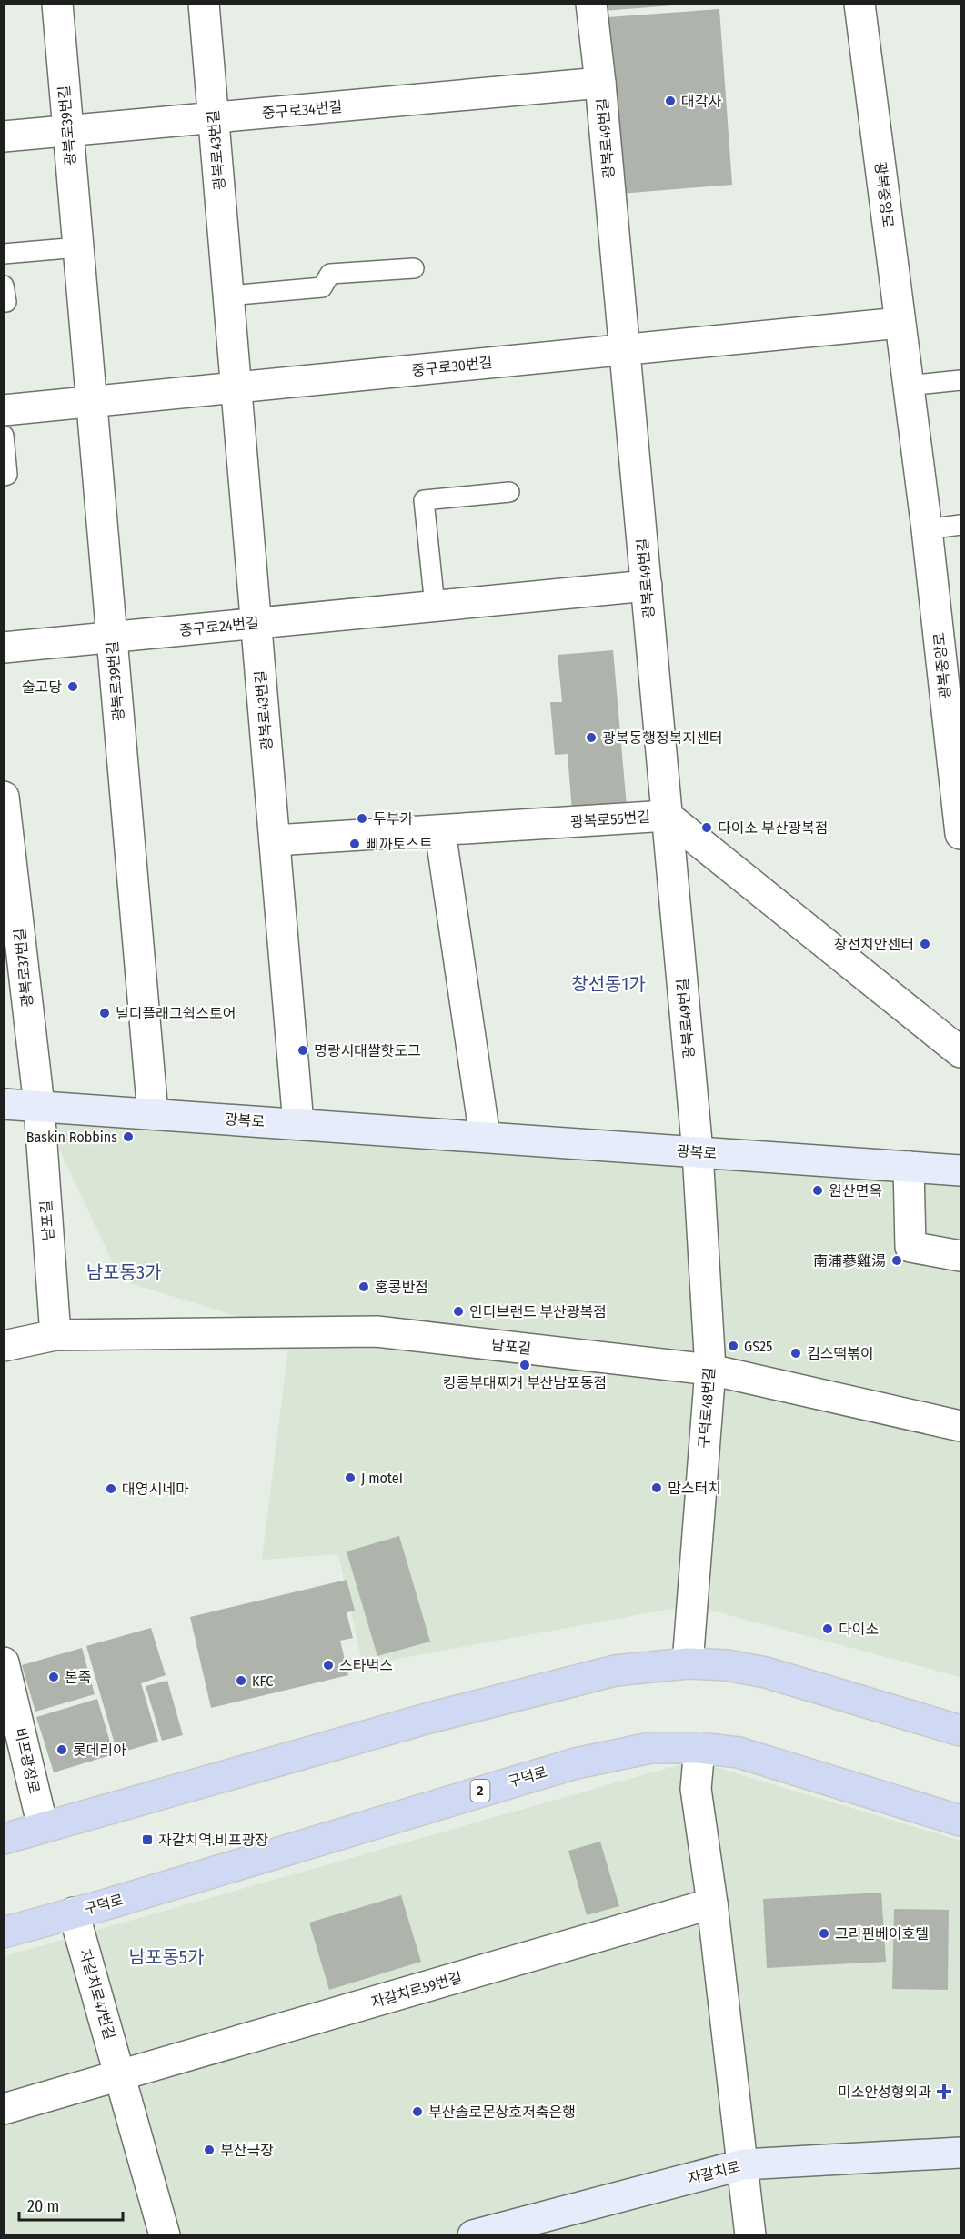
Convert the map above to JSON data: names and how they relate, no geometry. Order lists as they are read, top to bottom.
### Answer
{
  "streets": {
    "main road": [
      "광복로",
      "구덕로",
      "2",
      "자갈치로"
    ],
    "street": [
      "중구로34번길",
      "광복로39번길",
      "광복로49번길",
      "광복로43번길",
      "광복중앙로",
      "중구로30번길",
      "중구로24번길",
      "광복로55번길",
      "광복로37번길",
      "남포길",
      "구덕로48번길",
      "비프광장로",
      "자갈치로59번길",
      "자갈치로47번길"
    ]
  },
  "crossings": [
    ["중구로34번길", "광복로39번길"],
    ["중구로34번길", "광복로49번길"],
    ["중구로34번길", "광복로43번길"],
    ["광복로39번길", "중구로30번길"],
    ["광복로39번길", "중구로24번길"],
    ["광복로39번길", "광복로"],
    ["광복로49번길", "중구로30번길"],
    ["광복로49번길", "중구로24번길"],
    ["광복로49번길", "광복로55번길"],
    ["광복로49번길", "광복로"],
    ["광복로49번길", "구덕로48번길"],
    ["광복로43번길", "중구로30번길"],
    ["광복로43번길", "중구로24번길"],
    ["광복로43번길", "광복로55번길"],
    ["광복로43번길", "광복로"],
    ["광복중앙로", "중구로30번길"],
    ["광복로37번길", "광복로"],
    ["광복로37번길", "남포길"],
    ["광복로", "남포길"],
    ["광복로", "구덕로48번길"],
    ["남포길", "구덕로48번길"],
    ["구덕로", "자갈치로47번길"],
    ["자갈치로59번길", "자갈치로47번길"]
  ],
  "districts": ["창선동1가", "남포동3가", "남포동5가"],
  "places": {
    "other": [
      "대각사",
      "술고당",
      "광복동행정복지센터",
      "두부가",
      "다이소 부산광복점",
      "삐까토스트",
      "창선치안센터",
      "널디플래그쉽스토어",
      "명랑시대쌀핫도그",
      "Baskin Robbins",
      "원산면옥",
      "南浦蔘雞湯",
      "홍콩반점",
      "인디브랜드 부산광복점",
      "GS25",
      "킴스떡볶이",
      "킹콩부대찌개 부산남포동점",
      "J moteI",
      "맘스터치",
      "대영시네마",
      "다이소",
      "스타벅스",
      "본죽",
      "KFC",
      "롯데리아",
      "그리핀베이호텔",
      "부산솔로몬상호저축은행",
      "부산극장"
    ],
    "transit": ["자갈치역.비프광장"],
    "health": ["미소안성형외과"]
  },
  "scale_bar": "20 m"
}
